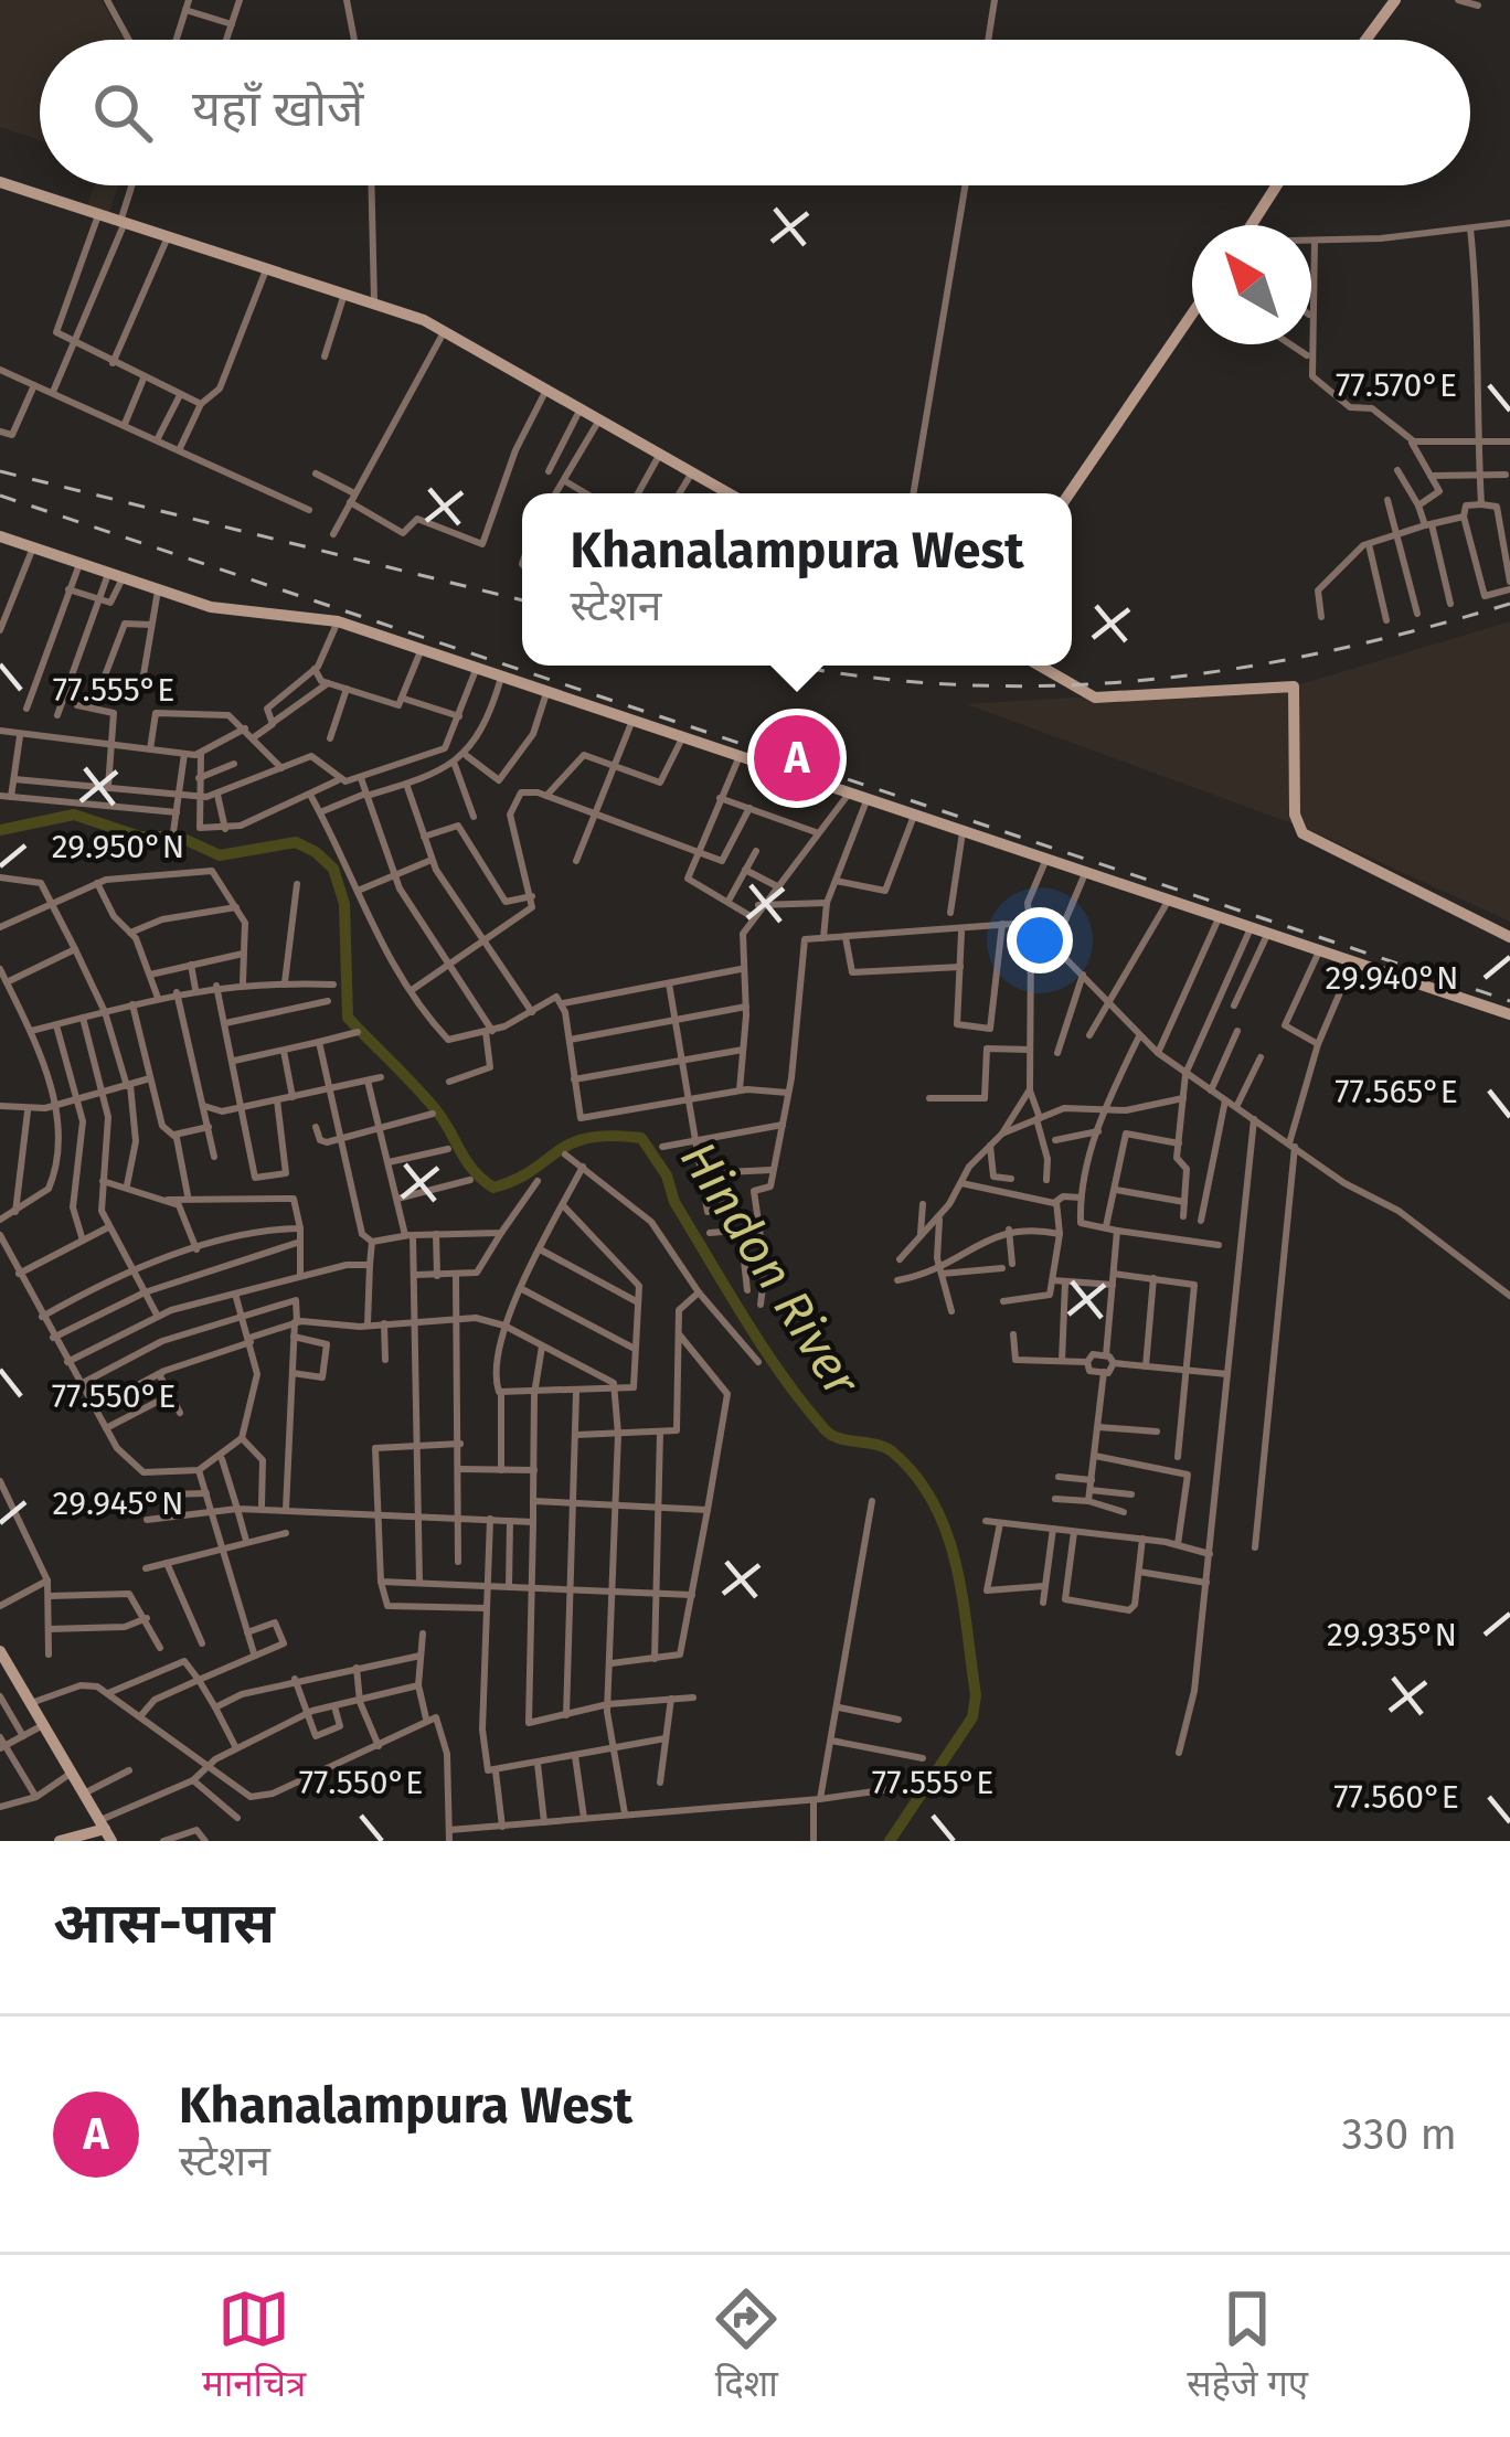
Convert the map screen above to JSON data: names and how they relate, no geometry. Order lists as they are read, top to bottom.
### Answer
{
  "water": ["Hindon River"],
  "north": "top left",
  "page": {
    "search": "यहाँ खोजें",
    "popup": ["Khanalampura West", "स्टेशन"],
    "pins": "A",
    "heading": "आस-पास",
    "list": [
      {
        "mark": "A",
        "name": "Khanalampura West",
        "note": "स्टेशन",
        "value": "330 m"
      }
    ],
    "nav": ["मानचित्र", "दिशा", "सहेजे गए"]
  },
  "coordinates": [
    "77.570°E",
    "77.555°E",
    "29.950°N",
    "29.940°N",
    "77.565°E",
    "77.550°E",
    "29.945°N",
    "29.935°N",
    "77.560°E"
  ]
}
